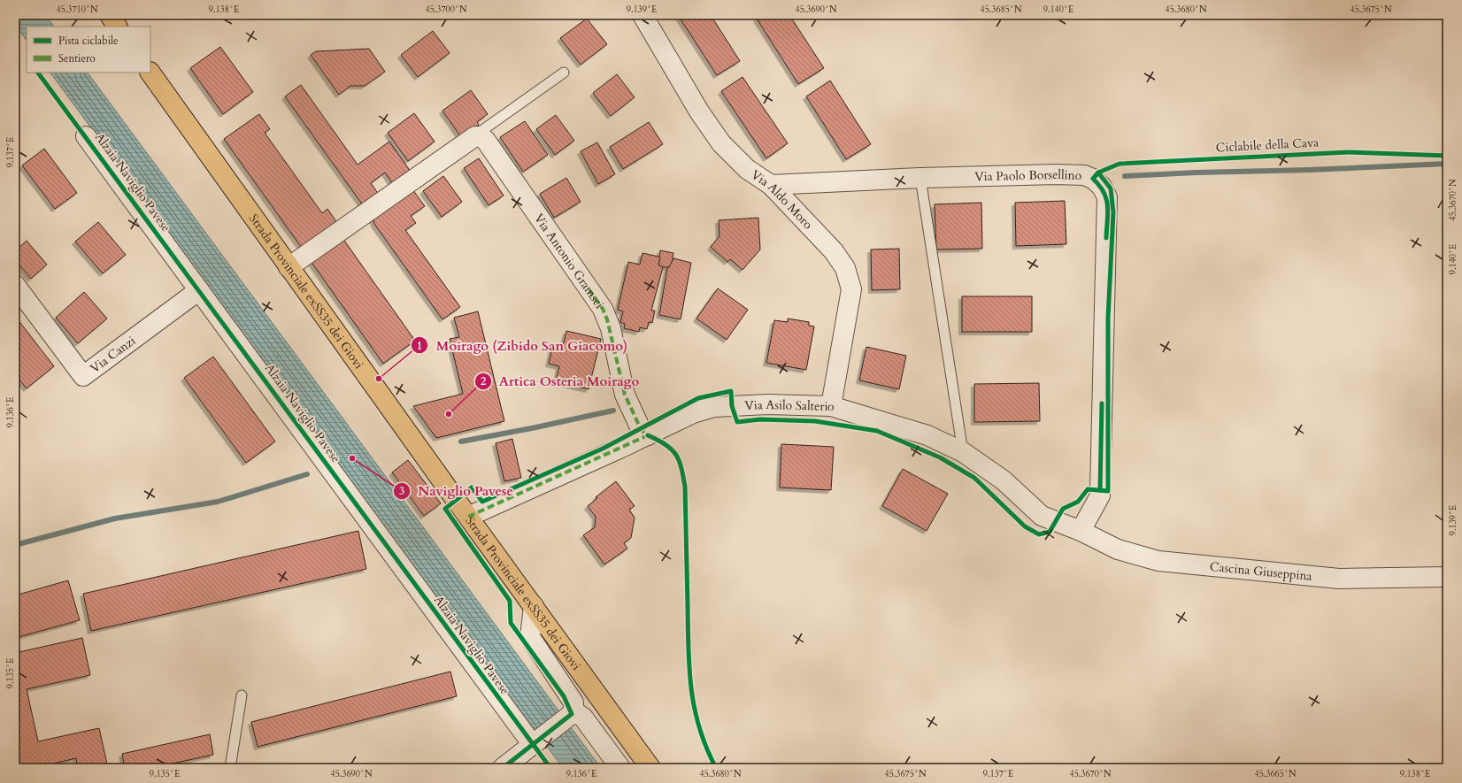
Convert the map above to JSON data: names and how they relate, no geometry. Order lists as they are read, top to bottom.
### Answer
{
  "streets": {
    "main road": ["Strada Provinciale exSS35 dei Giovi"],
    "street": [
      "Via Paolo Borsellino",
      "Alzaia Naviglio Pavese",
      "Via Aldo Moro",
      "Via Antonio Gramsci",
      "Via Canzi",
      "Via Asilo Salterio",
      "Cascina Giuseppina"
    ],
    "cycle path": ["Ciclabile della Cava"]
  },
  "crossings": [
    ["Via Paolo Borsellino", "Via Aldo Moro"],
    ["Via Paolo Borsellino", "Via Asilo Salterio"],
    ["Via Paolo Borsellino", "Cascina Giuseppina"],
    ["Alzaia Naviglio Pavese", "Via Canzi"],
    ["Via Aldo Moro", "Via Asilo Salterio"],
    ["Via Antonio Gramsci", "Via Asilo Salterio"],
    ["Strada Provinciale exSS35 dei Giovi", "Via Asilo Salterio"],
    ["Via Asilo Salterio", "Cascina Giuseppina"]
  ],
  "places": ["Moirago (Zibido San Giacomo)", "Artica Osteria Moirago", "Naviglio Pavese"],
  "legend": ["Pista ciclabile", "Sentiero"],
  "coordinates": [
    "45.3710°N",
    "9.138°E",
    "45.3700°N",
    "9.139°E",
    "45.3690°N",
    "45.3685°N",
    "9.140°E",
    "45.3680°N",
    "45.3675°N",
    "9.137°E",
    "45.3670°N",
    "9.136°E",
    "9.135°E",
    "45.3665°N"
  ]
}
